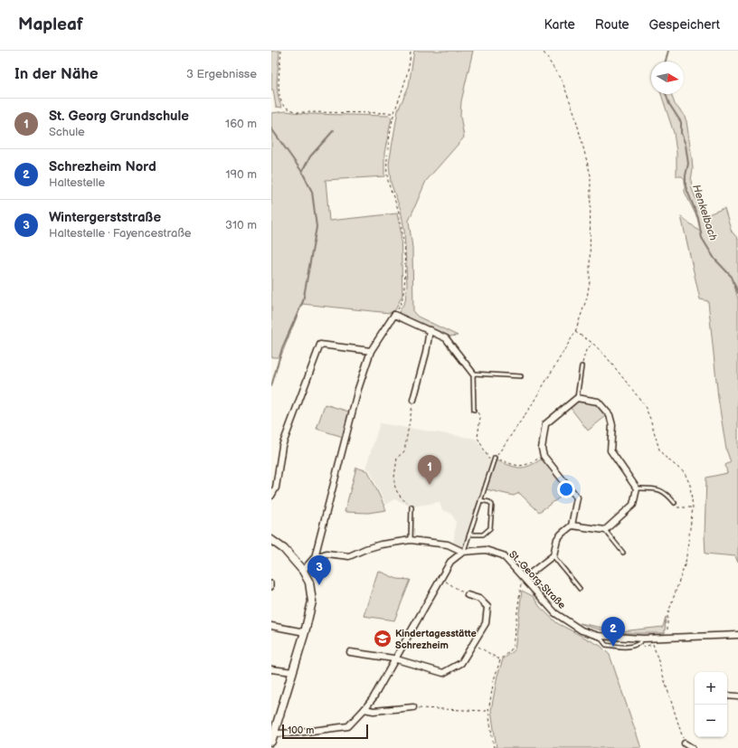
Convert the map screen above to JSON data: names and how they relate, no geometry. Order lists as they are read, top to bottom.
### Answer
{
  "streets": {
    "street": ["St.-Georg-Straße"]
  },
  "water": ["Henkelbach"],
  "places": {
    "school or university": ["Kindertagesstätte Schrezheim"]
  },
  "scale_bar": "100 m",
  "north": "right",
  "page": {
    "header": "Mapleaf",
    "nav": ["Karte", "Route", "Gespeichert"],
    "heading": ["In der Nähe", "3 Ergebnisse"],
    "list": [
      {
        "mark": "1",
        "name": "St. Georg Grundschule",
        "note": "Schule",
        "value": "160 m"
      },
      {
        "mark": "2",
        "name": "Schrezheim Nord",
        "note": "Haltestelle",
        "value": "190 m"
      },
      {
        "mark": "3",
        "name": "Wintergerststraße",
        "note": "Haltestelle · Fayencestraße",
        "value": "310 m"
      }
    ],
    "pins": ["1", "3", "2"],
    "map_buttons": ["+", "−"],
    "scale": "100 m"
  }
}
